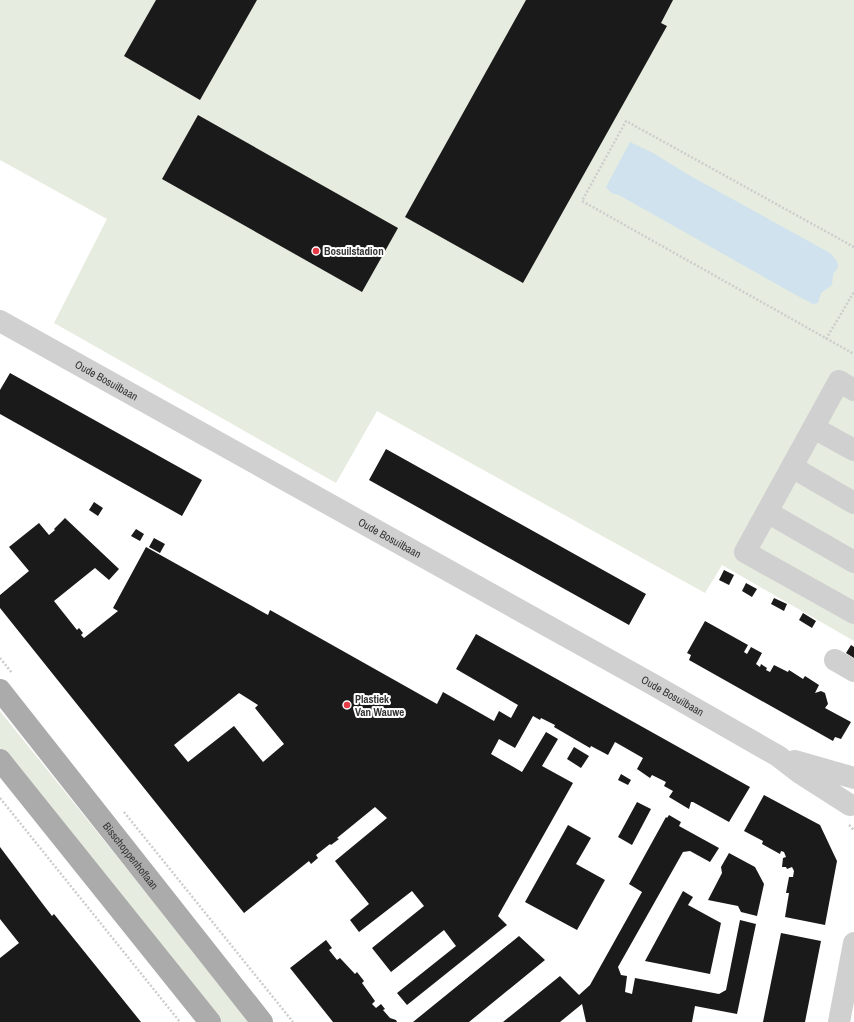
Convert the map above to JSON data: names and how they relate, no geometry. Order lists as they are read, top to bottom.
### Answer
{
  "streets": {
    "main road": ["Bisschoppenhoflaan"],
    "street": ["Oude Bosuilbaan"]
  },
  "places": ["Bosuilstadion", "Plastiek Van Wauwe"]
}
